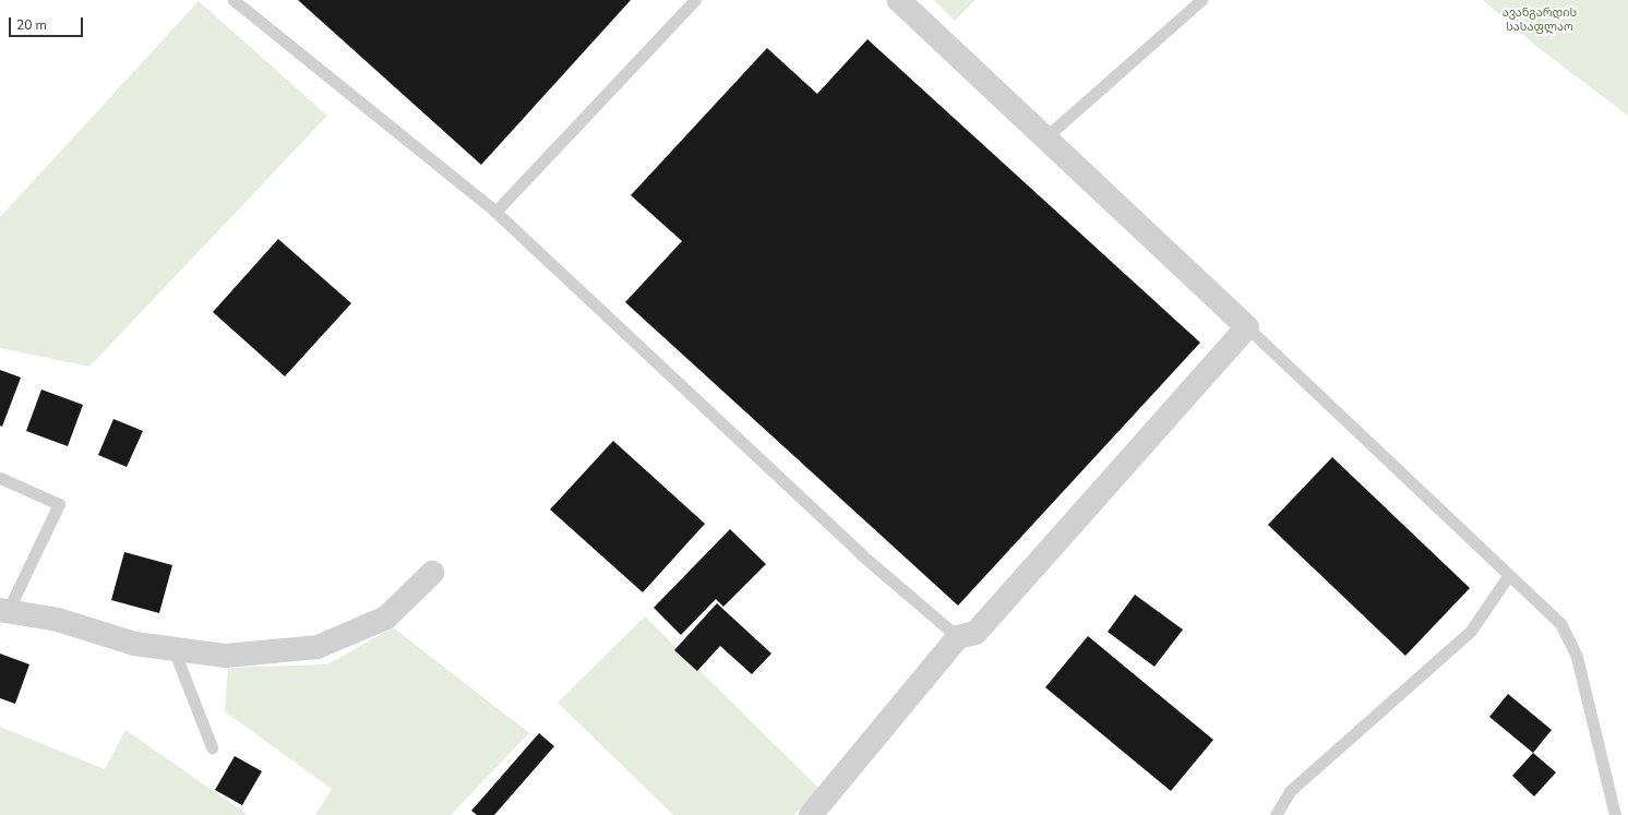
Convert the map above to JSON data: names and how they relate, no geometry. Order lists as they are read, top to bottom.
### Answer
{
  "parks": ["ავანგარდის სასაფლაო"],
  "scale_bar": "20 m"
}
